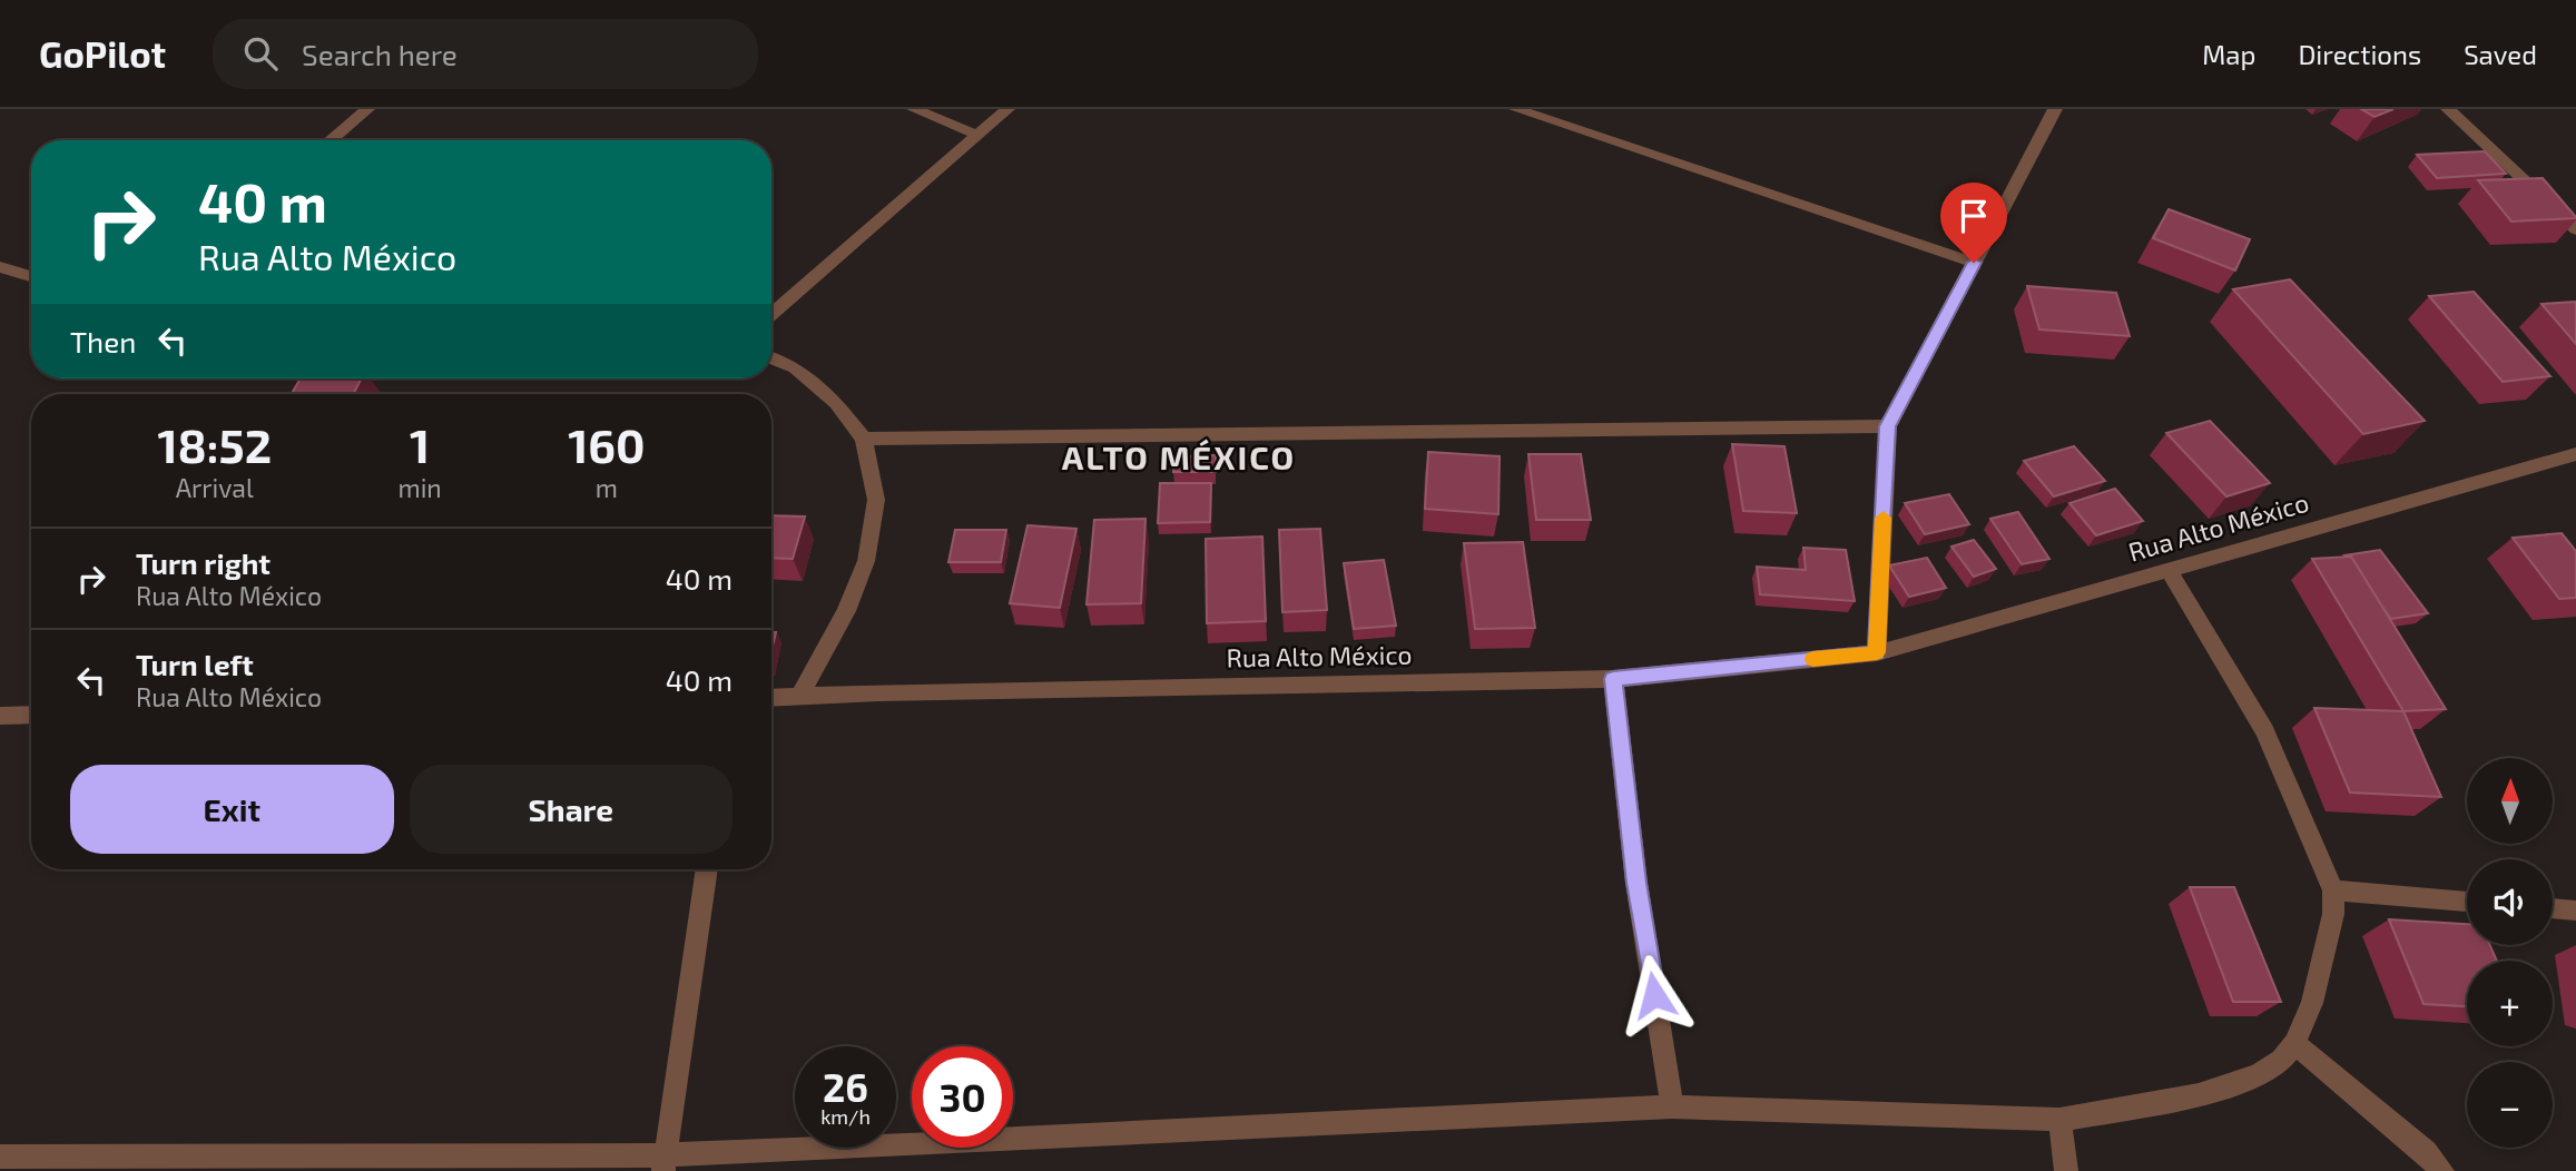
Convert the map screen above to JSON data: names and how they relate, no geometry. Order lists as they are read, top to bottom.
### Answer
{
  "streets": {
    "street": ["Rua Alto México"]
  },
  "districts": ["ALTO MÉXICO"],
  "north": "top",
  "page": {
    "header": "GoPilot",
    "search": "Search here",
    "nav": ["Map", "Directions", "Saved"],
    "turn": ["40 m", "Rua Alto México"],
    "then": "Then",
    "eta": [
      "18:52",
      "Arrival",
      "1",
      "min",
      "160",
      "m"
    ],
    "list": [
      {
        "name": "Turn right",
        "note": "Rua Alto México",
        "value": "40 m"
      },
      {
        "name": "Turn left",
        "note": "Rua Alto México",
        "value": "40 m"
      }
    ],
    "buttons": ["Exit", "Share"],
    "map_buttons": ["+", "−"],
    "speed": "26 km/h",
    "limit": "30"
  }
}
